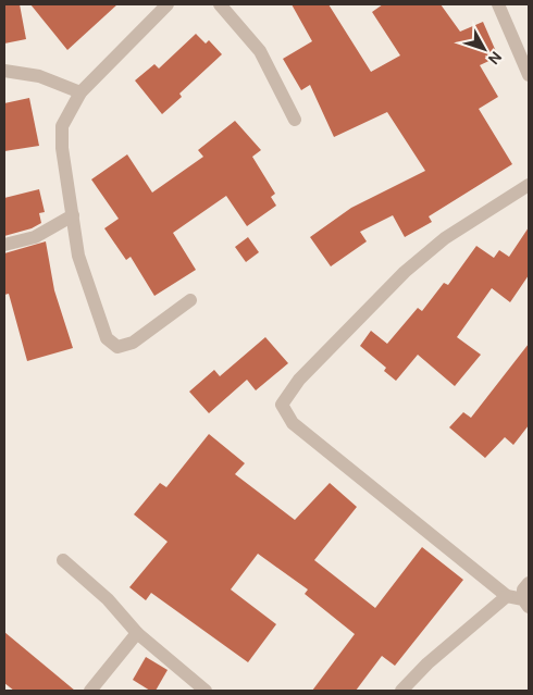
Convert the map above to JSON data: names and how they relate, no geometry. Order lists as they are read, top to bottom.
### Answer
{
  "north": "bottom right"
}
